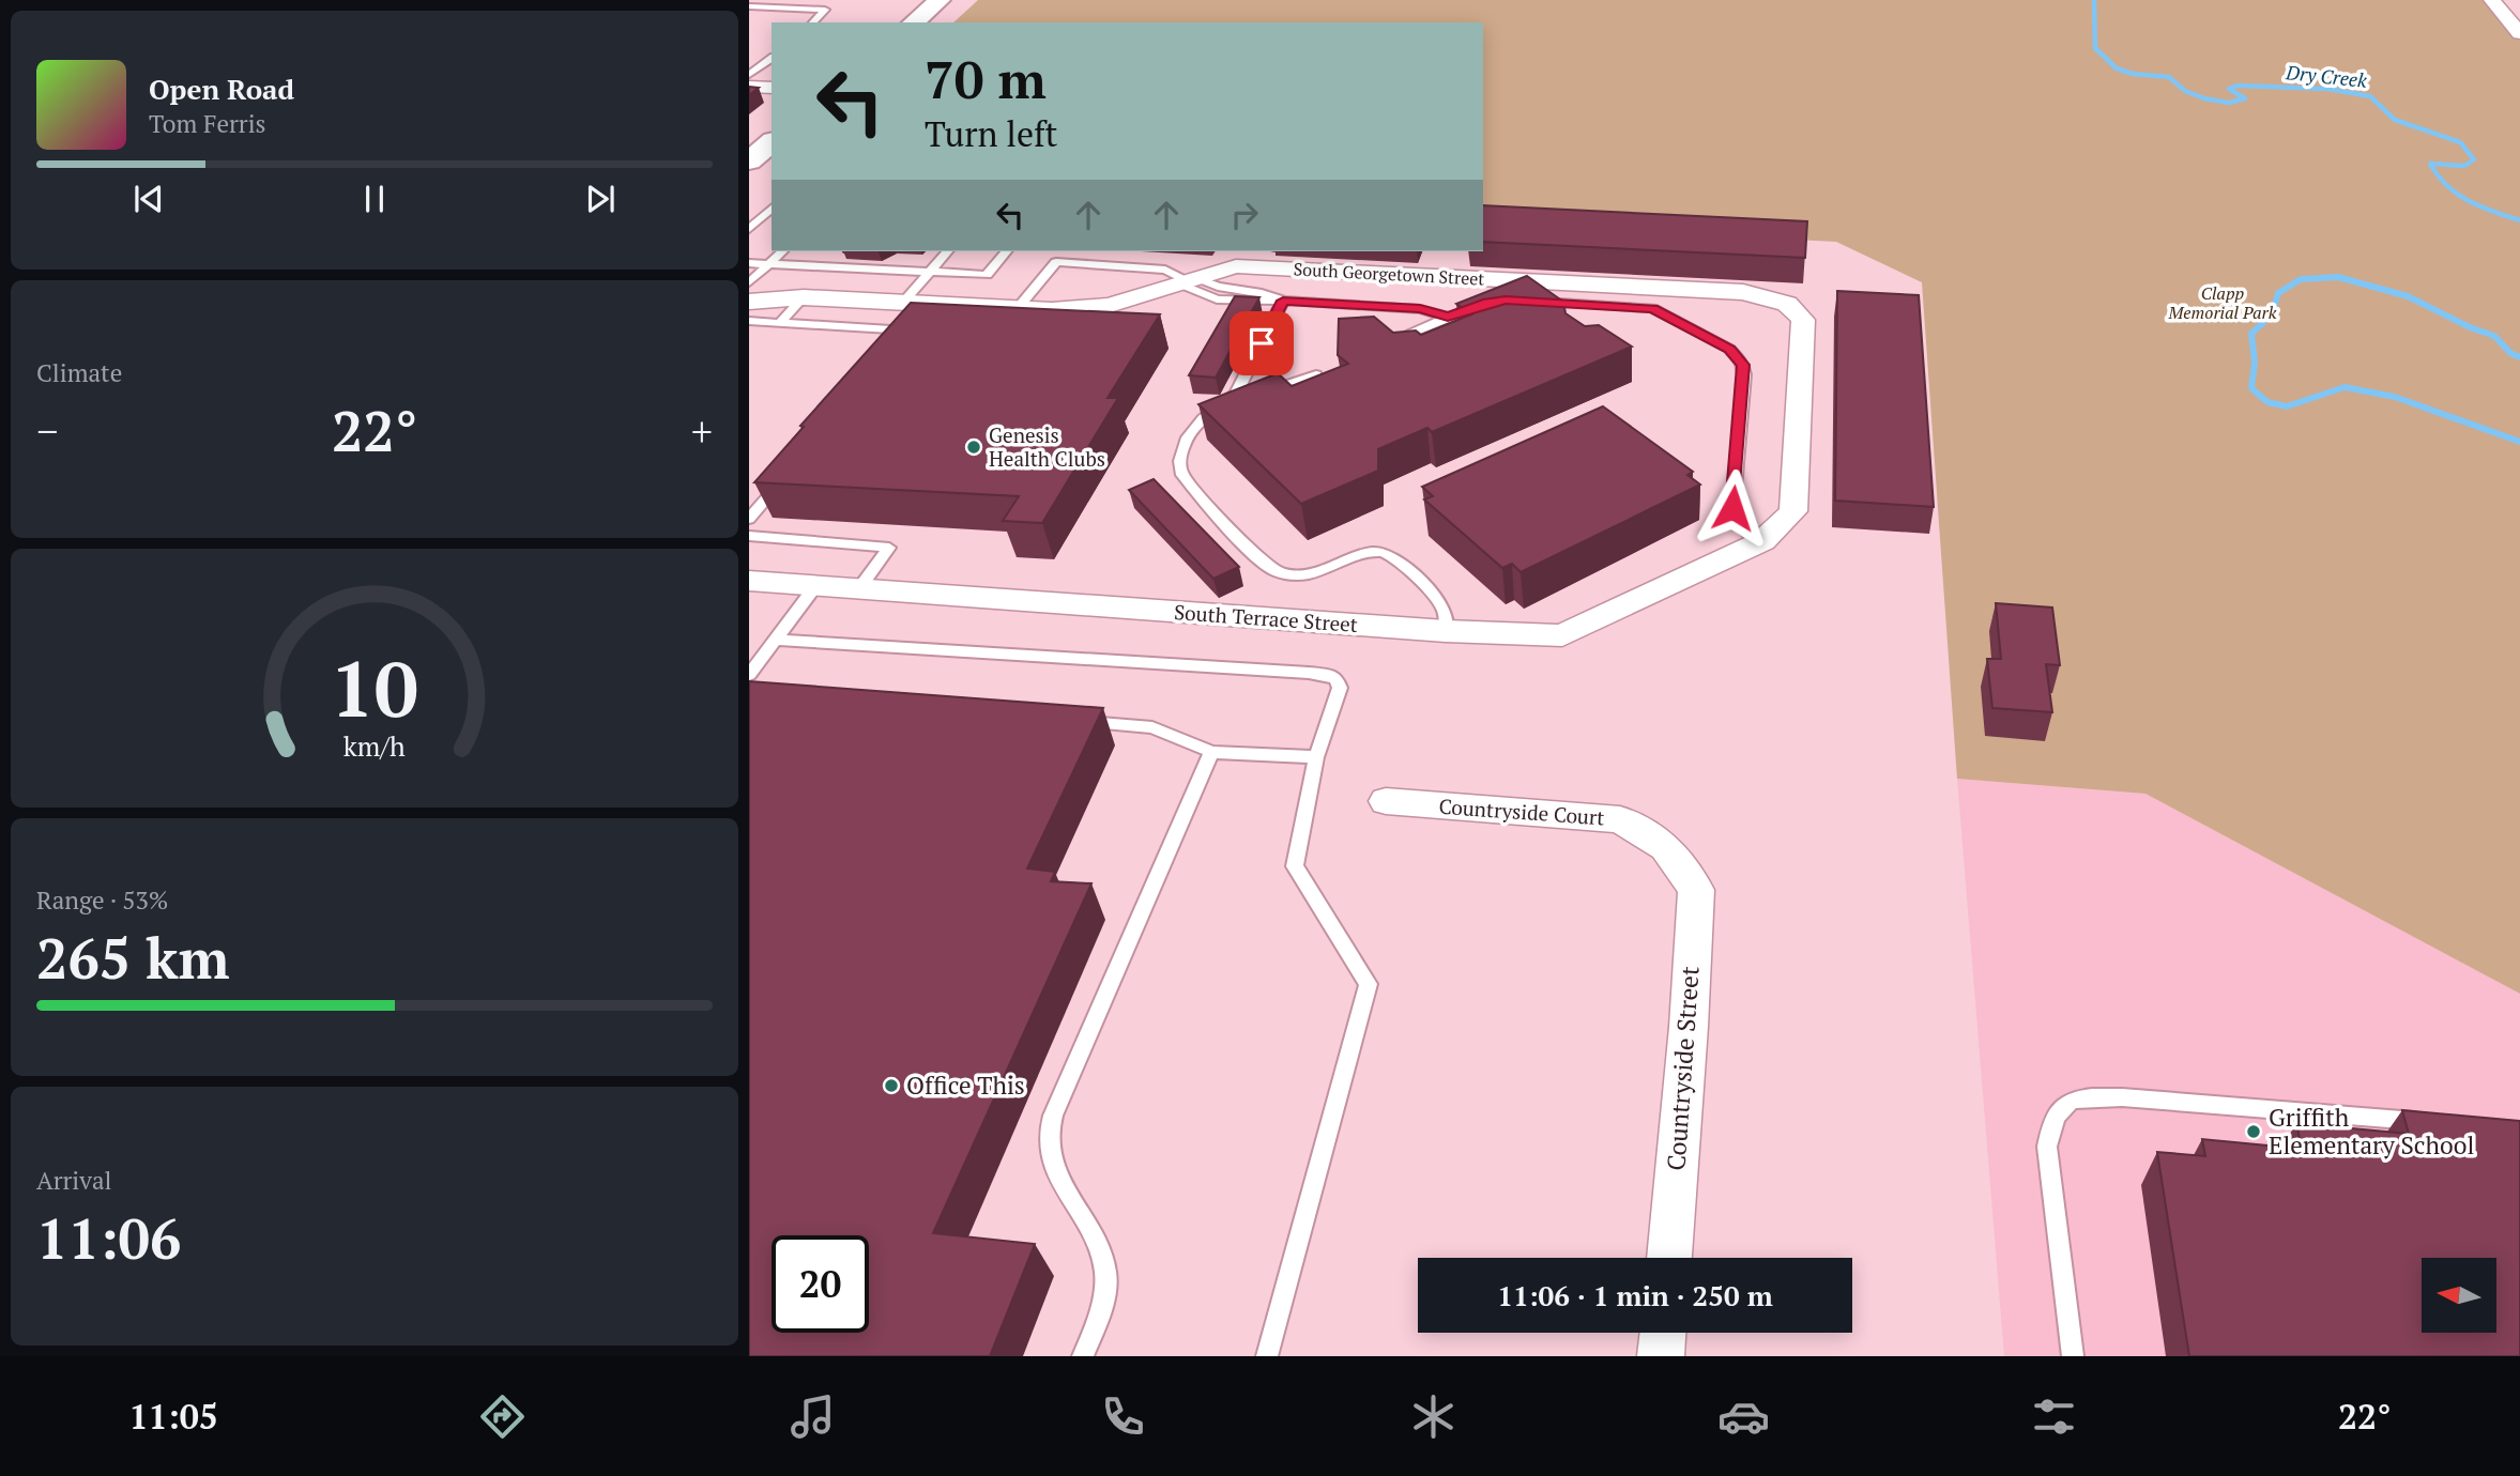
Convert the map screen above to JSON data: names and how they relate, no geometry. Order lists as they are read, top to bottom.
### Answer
{
  "streets": {
    "street": [
      "South Georgetown Street",
      "South Terrace Street",
      "Countryside Court",
      "Countryside Street"
    ]
  },
  "crossings": [
    ["South Georgetown Street", "South Terrace Street"],
    ["Countryside Court", "Countryside Street"]
  ],
  "water": ["Dry Creek"],
  "parks": ["Clapp Memorial Park"],
  "places": ["Genesis Health Clubs", "Office This", "Griffith Elementary School"],
  "north": "left",
  "page": {
    "turn": ["70 m", "Turn left"],
    "song": ["Open Road", "Tom Ferris"],
    "tile": [
      "Climate",
      ["Range · 53%", "265 km"],
      ["Arrival", "11:06"]
    ],
    "heat": ["−", "22°", "+"],
    "limit": "20",
    "trip": "11:06 · 1 min · 250 m",
    "tabs": ["11:05", "22°"],
    "gauge": ["10", "km/h"]
  }
}
